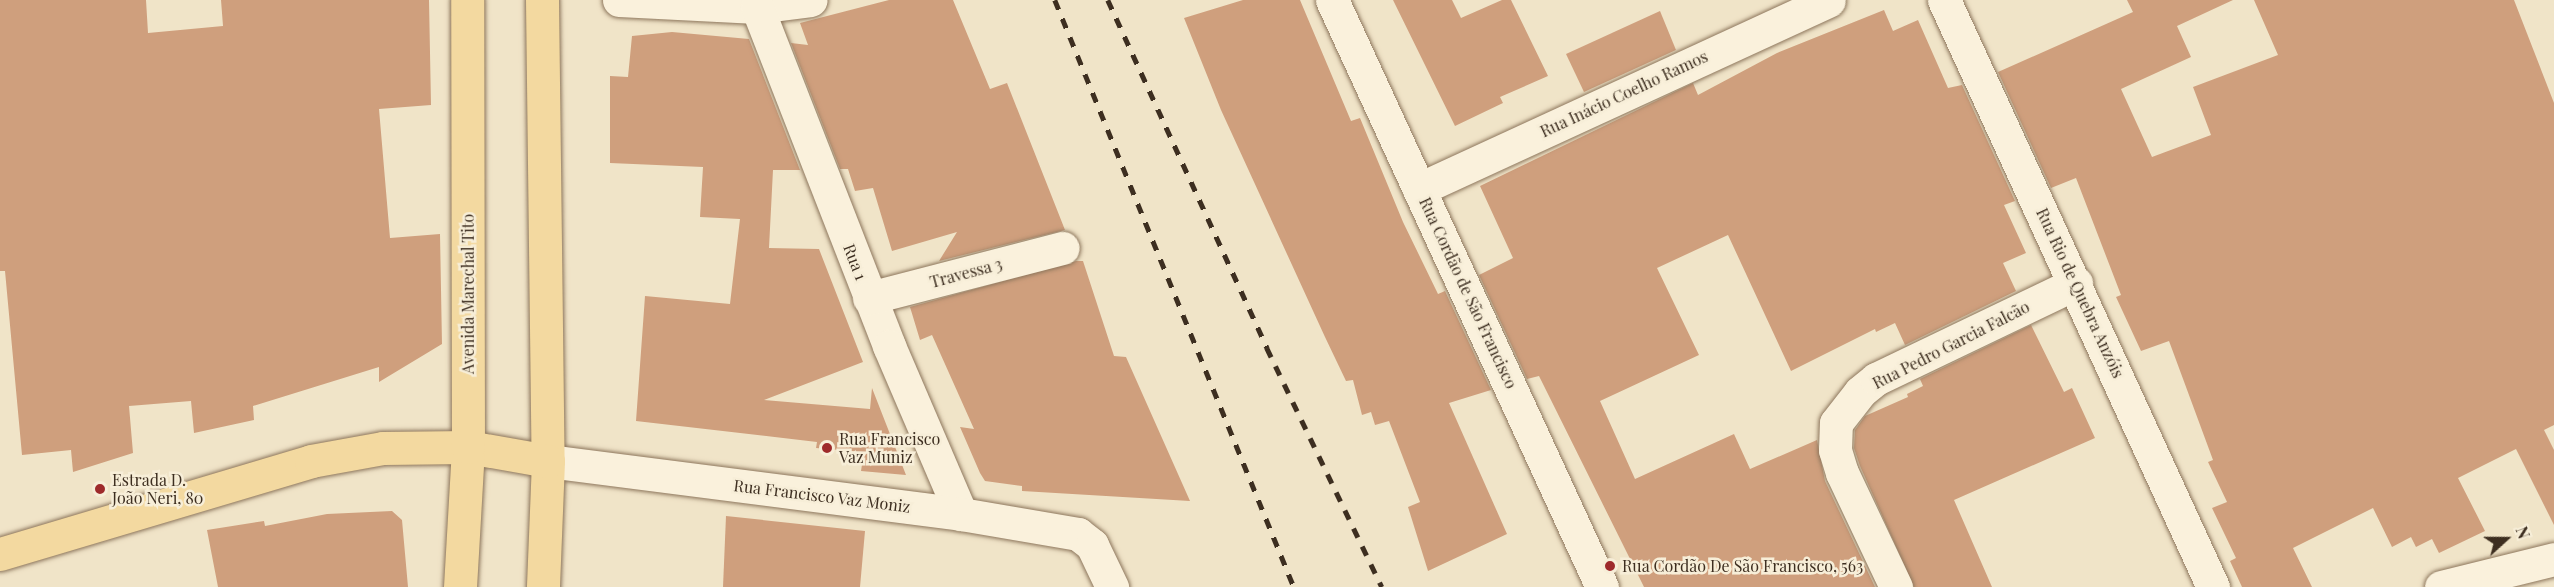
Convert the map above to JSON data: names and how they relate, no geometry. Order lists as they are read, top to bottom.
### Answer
{
  "streets": {
    "main road": ["Avenida Marechal Tito"],
    "street": [
      "Rua Inácio Coelho Ramos",
      "Rua 1",
      "Travessa 3",
      "Rua Cordão de São Francisco",
      "Rua Rio de Quebra Anzóis",
      "Rua Pedro Garcia Falcão",
      "Rua Francisco Vaz Moniz"
    ]
  },
  "crossings": [
    ["Rua Inácio Coelho Ramos", "Rua Cordão de São Francisco"],
    ["Rua 1", "Travessa 3"],
    ["Rua 1", "Rua Francisco Vaz Moniz"],
    ["Rua Rio de Quebra Anzóis", "Rua Pedro Garcia Falcão"]
  ],
  "places": ["Rua Francisco Vaz Muniz", "Estrada D. João Neri, 80", "Rua Cordão De São Francisco, 563"],
  "north": "right"
}
